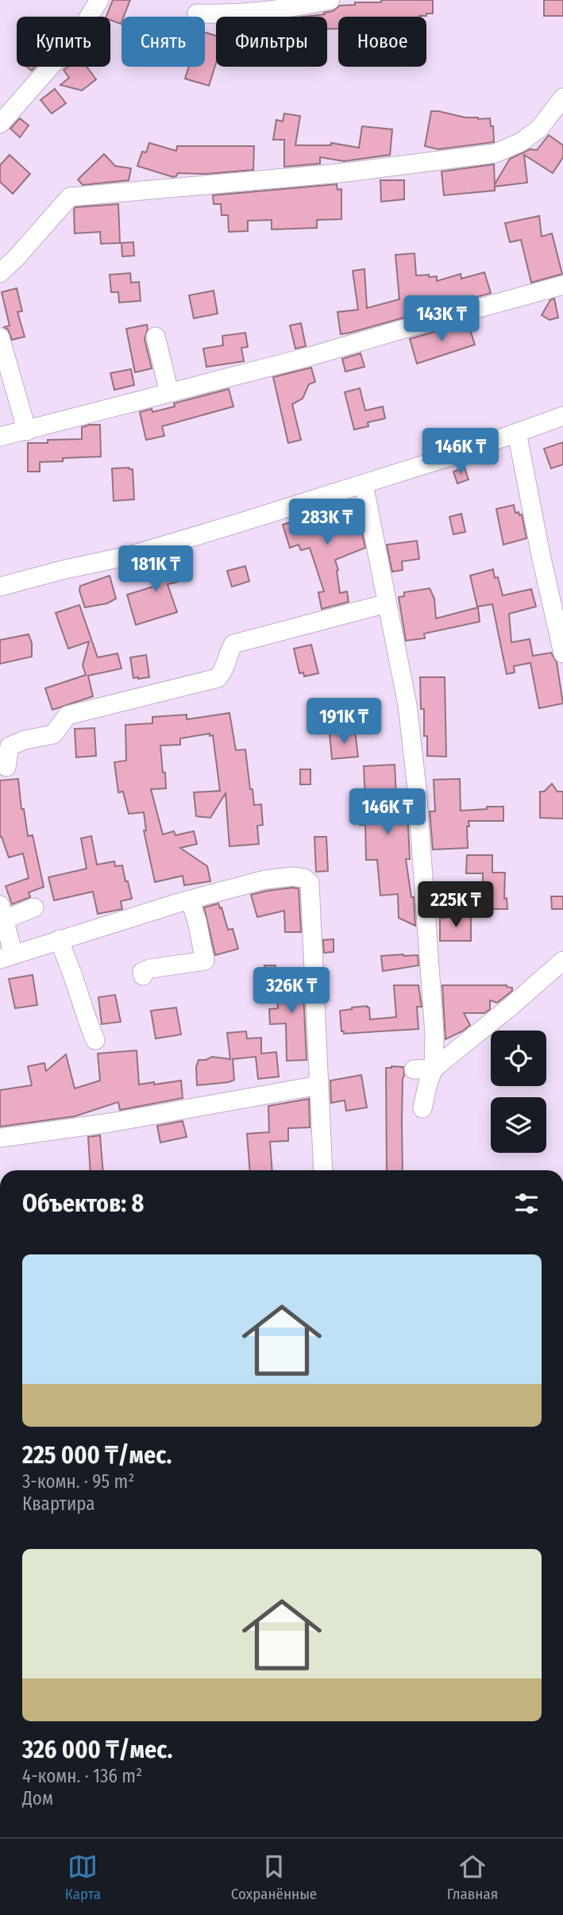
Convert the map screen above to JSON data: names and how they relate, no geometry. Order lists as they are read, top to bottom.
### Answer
{
  "page": {
    "chip": [
      "Купить",
      "Снять",
      "Фильтры",
      "Новое"
    ],
    "price": [
      "143K ₸",
      "146K ₸",
      "283K ₸",
      "181K ₸",
      "191K ₸",
      "146K ₸",
      "225K ₸",
      "326K ₸"
    ],
    "heading": "Объектов: 8",
    "list": [
      {
        "name": "225 000 ₸/мес.",
        "note": "3-комн. · 95 m² · Квартира"
      },
      {
        "name": "326 000 ₸/мес.",
        "note": "4-комн. · 136 m² · Дом"
      }
    ],
    "tabs": ["Карта", "Сохранённые", "Главная"]
  }
}
